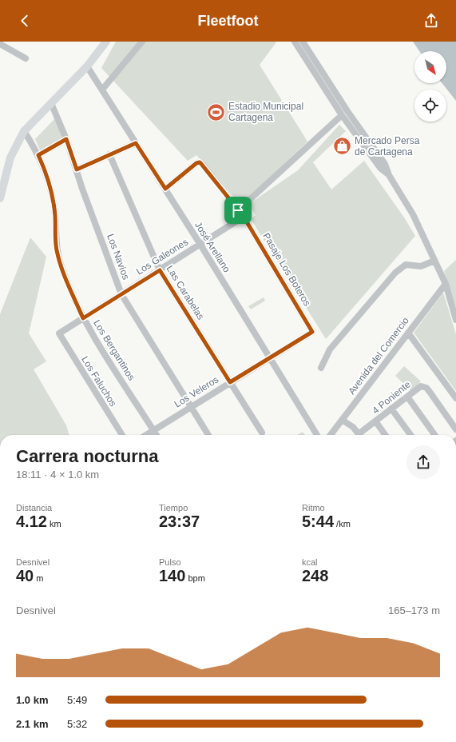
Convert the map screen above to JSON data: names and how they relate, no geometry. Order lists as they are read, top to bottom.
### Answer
{
  "streets": {
    "street": [
      "José Arellano",
      "Los Navíos",
      "Los Galeones",
      "Pasaje Los Boteros",
      "Las Carabelas",
      "Los Bergantinos",
      "Avenida del Comercio",
      "Los Faluchos",
      "Los Veleros",
      "4 Poniente"
    ]
  },
  "crossings": [
    ["José Arellano", "Los Galeones"],
    ["José Arellano", "Pasaje Los Boteros"],
    ["José Arellano", "Los Veleros"],
    ["Los Navíos", "Los Galeones"],
    ["Los Navíos", "Los Veleros"],
    ["Los Galeones", "Pasaje Los Boteros"],
    ["Los Galeones", "Las Carabelas"],
    ["Los Galeones", "Los Bergantinos"],
    ["Los Galeones", "Los Faluchos"],
    ["Pasaje Los Boteros", "Los Veleros"],
    ["Las Carabelas", "Los Veleros"],
    ["Los Bergantinos", "Los Veleros"]
  ],
  "places": {
    "sports": ["Estadio Municipal Cartagena"],
    "shop": ["Mercado Persa de Cartagena"]
  },
  "north": "bottom right",
  "page": {
    "header": "Fleetfoot",
    "heading": ["Carrera nocturna", "18:11 · 4 × 1.0 km"],
    "stats": [
      ["Distancia", "4.12 km"],
      ["Tiempo", "23:37"],
      ["Ritmo", "5:44 /km"],
      ["Desnivel", "40 m"],
      ["Pulso", "140 bpm"],
      ["kcal", "248"]
    ],
    "chart": ["Desnivel", "165–173 m"],
    "list": [
      {
        "name": "1.0 km",
        "note": "5:49"
      },
      {
        "name": "2.1 km",
        "note": "5:32"
      }
    ]
  }
}
